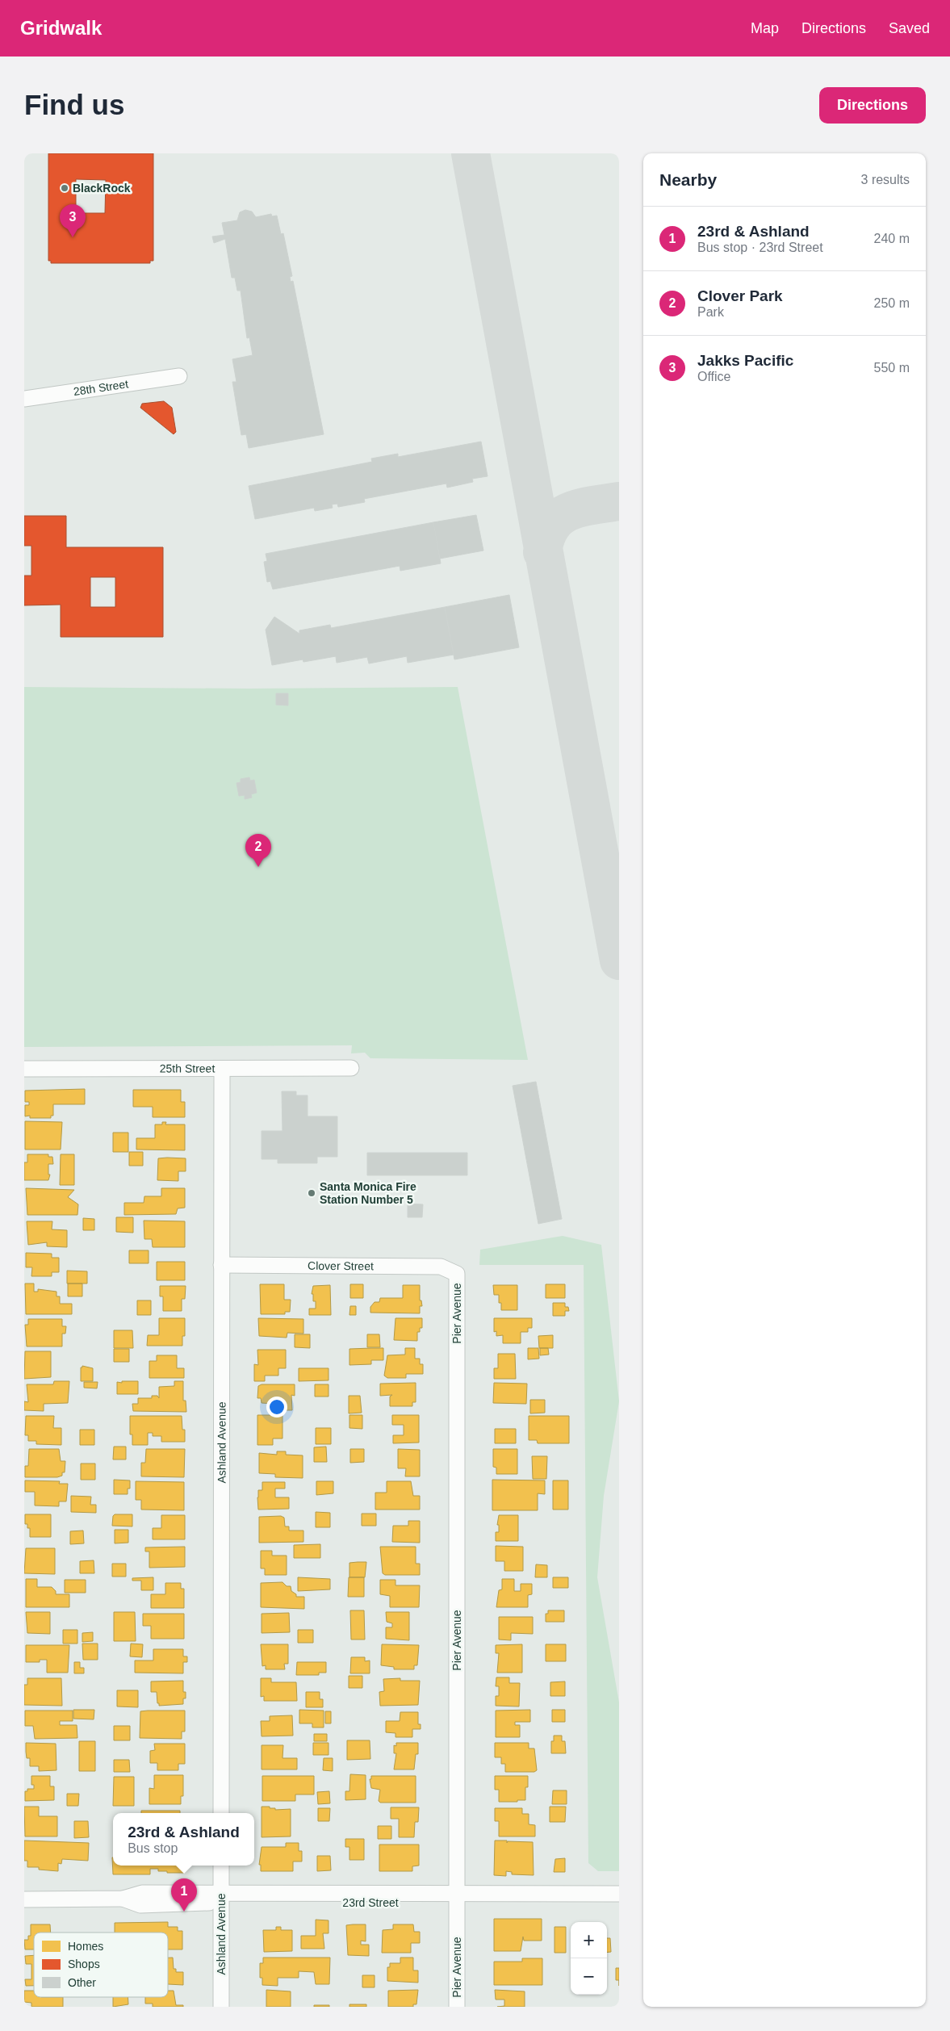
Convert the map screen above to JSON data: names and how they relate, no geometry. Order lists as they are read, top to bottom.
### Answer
{
  "streets": {
    "street": [
      "28th Street",
      "25th Street",
      "Clover Street",
      "Pier Avenue",
      "Ashland Avenue",
      "23rd Street"
    ]
  },
  "crossings": [
    ["25th Street", "Ashland Avenue"],
    ["Clover Street", "Pier Avenue"],
    ["Clover Street", "Ashland Avenue"],
    ["Pier Avenue", "23rd Street"],
    ["Ashland Avenue", "23rd Street"]
  ],
  "places": ["BlackRock", "Santa Monica Fire Station Number 5"],
  "legend": ["Homes", "Shops", "Other"],
  "page": {
    "header": "Gridwalk",
    "nav": ["Map", "Directions", "Saved"],
    "buttons": "Directions",
    "title": "Find us",
    "heading": ["Nearby", "3 results"],
    "pins": ["3", "2", "1"],
    "list": [
      {
        "mark": "1",
        "name": "23rd & Ashland",
        "note": "Bus stop · 23rd Street",
        "value": "240 m"
      },
      {
        "mark": "2",
        "name": "Clover Park",
        "note": "Park",
        "value": "250 m"
      },
      {
        "mark": "3",
        "name": "Jakks Pacific",
        "note": "Office",
        "value": "550 m"
      }
    ],
    "popup": ["23rd & Ashland", "Bus stop"],
    "map_buttons": ["+", "−"]
  }
}
